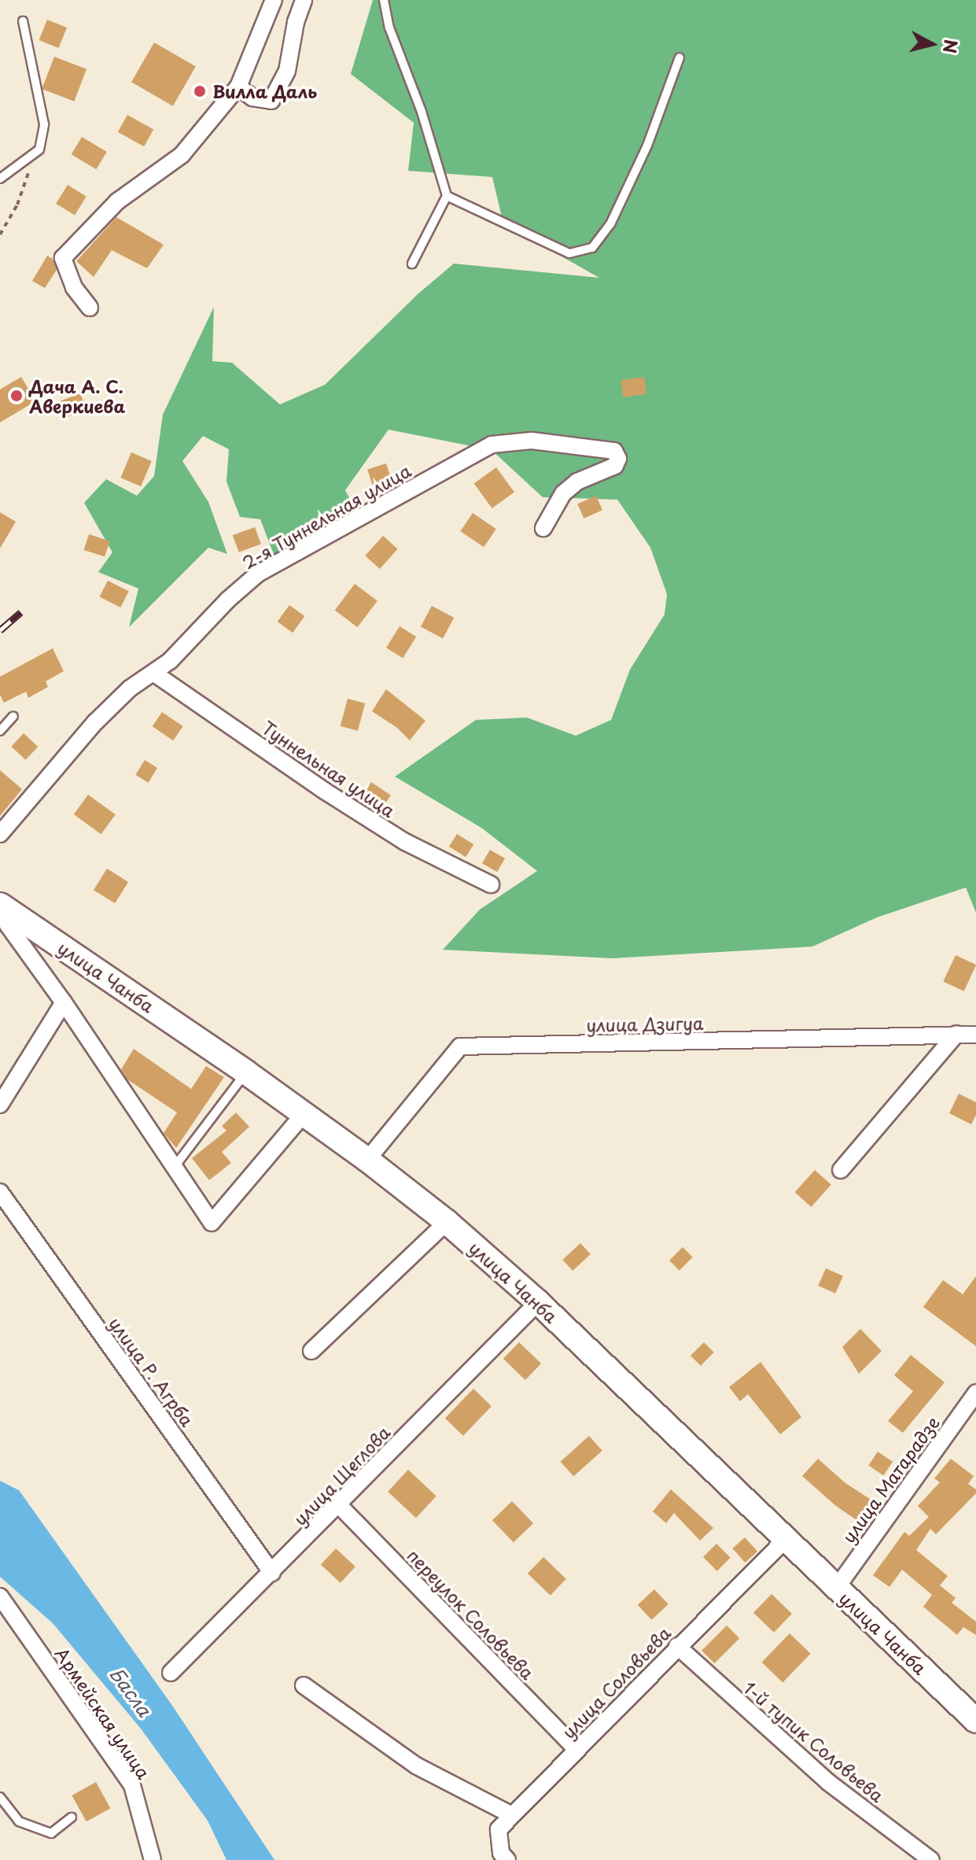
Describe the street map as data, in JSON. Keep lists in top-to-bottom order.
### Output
{
  "streets": {
    "street": [
      "2-я Туннельная улица",
      "Туннельная улица",
      "улица Чанба",
      "улица Дзигуа",
      "улица Р. Агрба",
      "улица Щеглова",
      "улица Матарадзе",
      "переулок Соловьева",
      "улица Соловьева",
      "Армейская улица",
      "1-й тупик Соловьева"
    ]
  },
  "crossings": [
    ["2-я Туннельная улица", "Туннельная улица"],
    ["улица Чанба", "улица Дзигуа"],
    ["улица Чанба", "улица Щеглова"],
    ["улица Чанба", "улица Матарадзе"],
    ["улица Чанба", "улица Соловьева"],
    ["улица Р. Агрба", "улица Щеглова"],
    ["улица Щеглова", "переулок Соловьева"],
    ["переулок Соловьева", "улица Соловьева"],
    ["улица Соловьева", "1-й тупик Соловьева"]
  ],
  "water": ["Басла"],
  "places": ["Вилла Даль", "Дача А. С. Аверкиева"],
  "north": "right"
}
